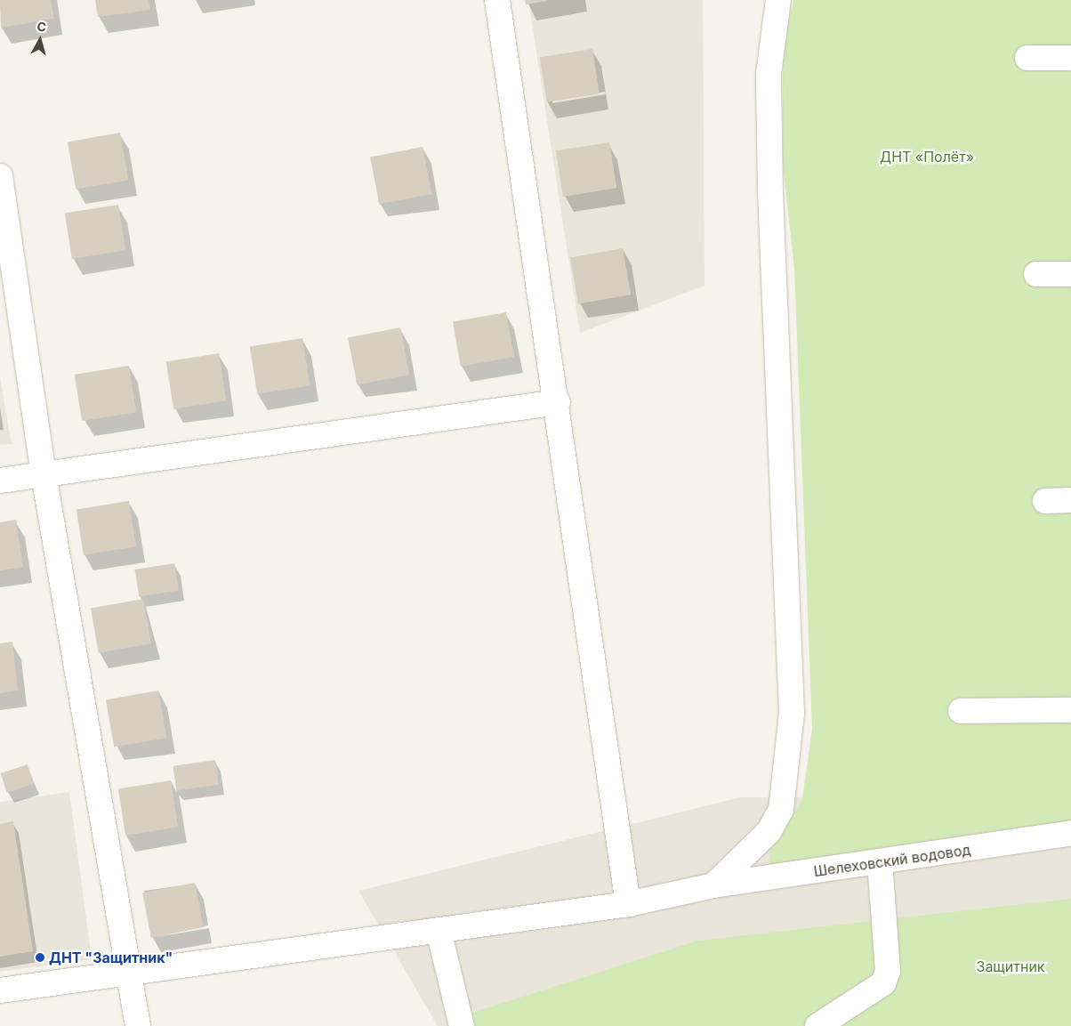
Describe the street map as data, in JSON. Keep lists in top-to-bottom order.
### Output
{
  "streets": {
    "street": ["Шелеховский водовод"]
  },
  "parks": ["ДНТ «Полёт»", "Защитник"],
  "places": ["ДНТ \"Защитник\""],
  "north": "top"
}
